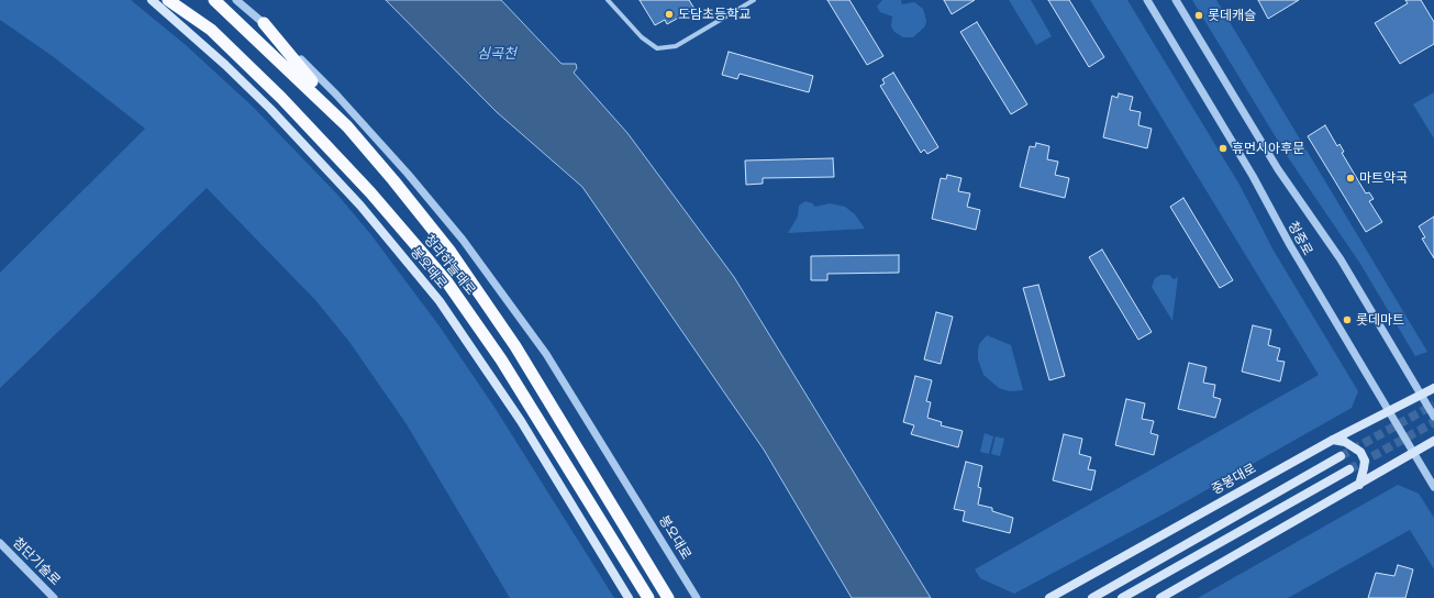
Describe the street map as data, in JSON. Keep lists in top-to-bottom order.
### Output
{
  "streets": {
    "highway": ["청라하늘대로"],
    "main road": ["봉오대로", "중봉대로"],
    "street": ["청중로", "첨단기술로"]
  },
  "crossings": [
    ["청중로", "중봉대로"]
  ],
  "water": ["심곡천"],
  "places": [
    "도담초등학교",
    "롯데캐슬",
    "휴먼시아후문",
    "마트약국",
    "롯데마트"
  ]
}
